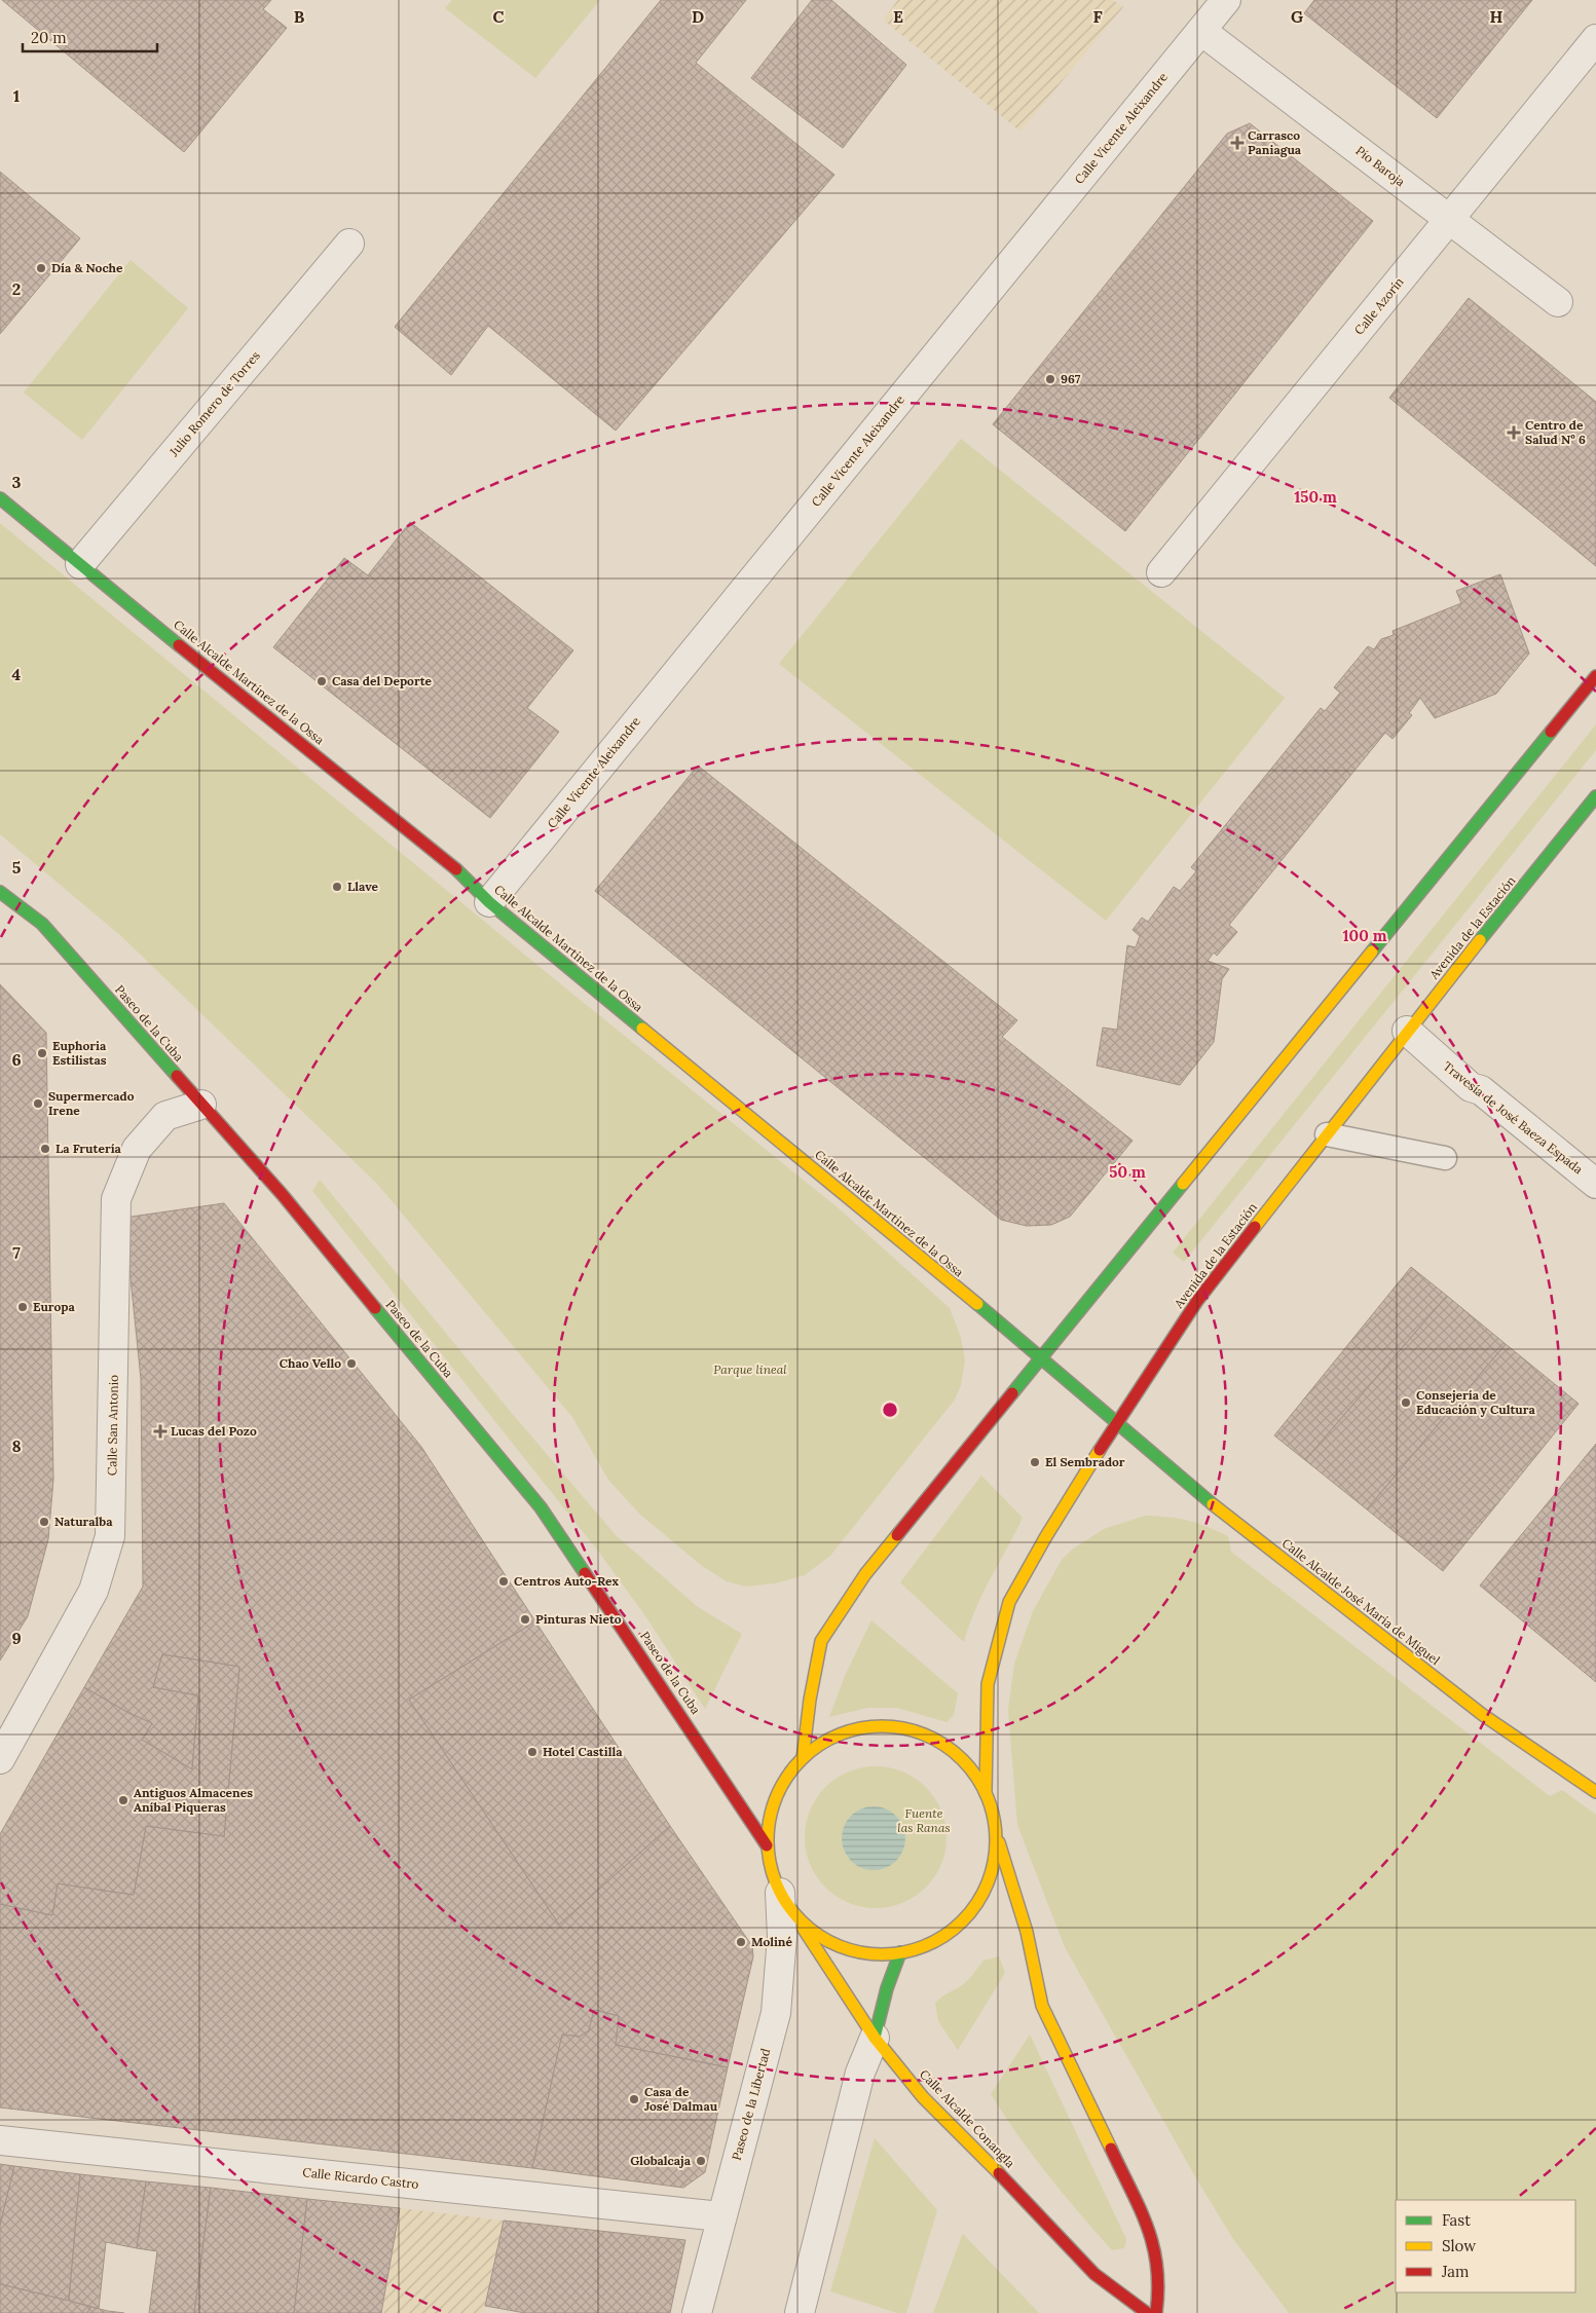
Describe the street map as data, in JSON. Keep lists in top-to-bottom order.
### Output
{
  "streets": {
    "main road": [
      "Calle Alcalde Martínez de la Ossa",
      "Avenida de la Estación",
      "Paseo de la Cuba",
      "Calle Alcalde José María de Miguel",
      "Calle Alcalde Conangla"
    ],
    "street": [
      "Calle Vicente Aleixandre",
      "Pío Baroja",
      "Calle Azorín",
      "Julio Romero de Torres",
      "Travesía de José Baeza Espada",
      "Calle San Antonio",
      "Paseo de la Libertad",
      "Calle Ricardo Castro"
    ]
  },
  "crossings": [
    ["Calle Vicente Aleixandre", "Pío Baroja"],
    ["Calle Vicente Aleixandre", "Calle Alcalde Martínez de la Ossa"],
    ["Pío Baroja", "Calle Azorín"],
    ["Julio Romero de Torres", "Calle Alcalde Martínez de la Ossa"],
    ["Calle Alcalde Martínez de la Ossa", "Avenida de la Estación"],
    ["Calle Alcalde Martínez de la Ossa", "Calle Alcalde José María de Miguel"],
    ["Avenida de la Estación", "Travesía de José Baeza Espada"],
    ["Avenida de la Estación", "Calle Alcalde José María de Miguel"],
    ["Paseo de la Cuba", "Calle San Antonio"],
    ["Paseo de la Libertad", "Calle Ricardo Castro"]
  ],
  "parks": ["Parque lineal", "Fuente las Ranas"],
  "places": {
    "health": ["Carrasco Paniagua", "Centro de Salud Nº 6", "Lucas del Pozo"],
    "other": [
      "Día & Noche",
      "967",
      "Casa del Deporte",
      "Llave",
      "Euphoria Estilistas",
      "Supermercado Irene",
      "La Frutería",
      "Europa",
      "Chao Vello",
      "Consejería de Educación y Cultura",
      "El Sembrador",
      "Naturalba",
      "Centros Auto-Rex",
      "Pinturas Nieto",
      "Hotel Castilla",
      "Antiguos Almacenes Aníbal Piqueras",
      "Moliné",
      "Casa de José Dalmau",
      "Globalcaja"
    ]
  },
  "legend": ["Fast", "Slow", "Jam"],
  "scale_bar": "20 m",
  "grid": {
    "columns": [
      "B",
      "C",
      "D",
      "E",
      "F",
      "G",
      "H"
    ],
    "rows": [
      "1",
      "2",
      "3",
      "4",
      "5",
      "6",
      "7",
      "8",
      "9"
    ]
  },
  "rings": ["150 m", "100 m", "50 m"]
}
